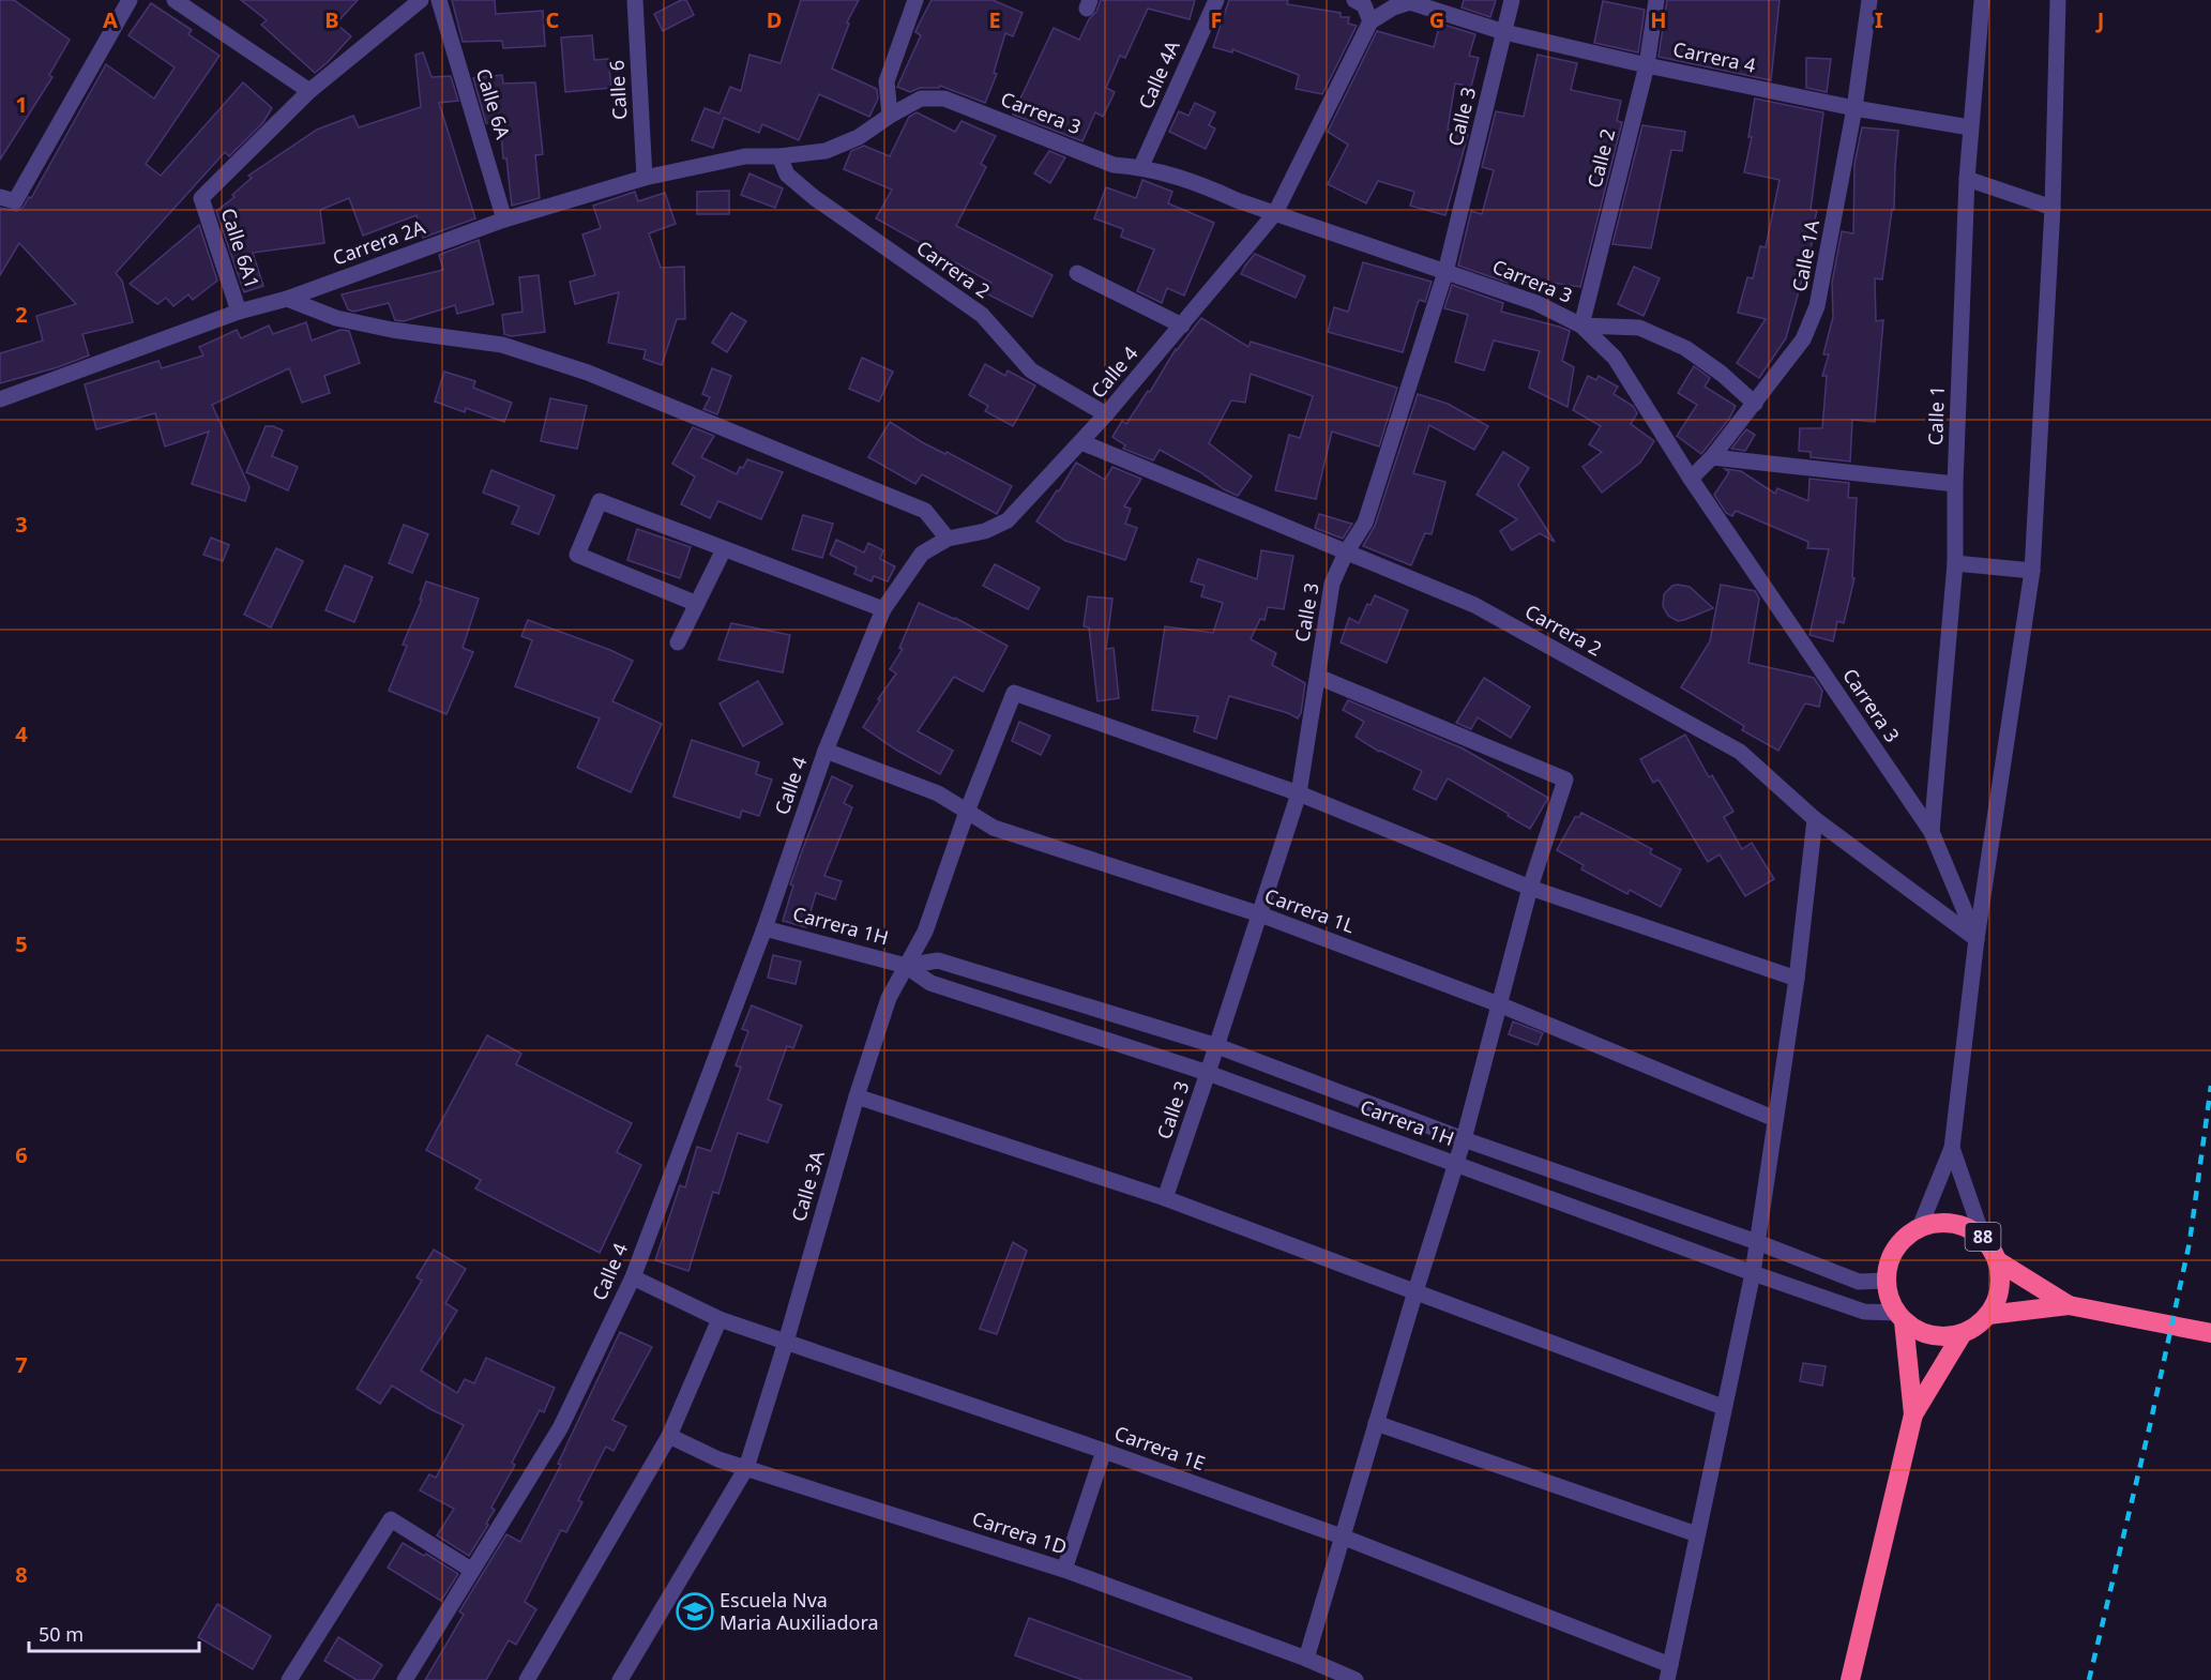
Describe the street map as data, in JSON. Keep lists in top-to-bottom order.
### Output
{
  "streets": {
    "highway": ["88"],
    "street": [
      "Carrera 4",
      "Calle 4A",
      "Calle 6",
      "Calle 6A",
      "Carrera 3",
      "Calle 3",
      "Calle 2",
      "Carrera 2A",
      "Calle 6A1",
      "Calle 1A",
      "Carrera 2",
      "Calle 4",
      "Calle 1",
      "Carrera 1L",
      "Carrera 1H",
      "Calle 3A",
      "Carrera 1E",
      "Carrera 1D"
    ]
  },
  "crossings": [
    ["Carrera 4", "Calle 3"],
    ["Carrera 4", "Calle 2"],
    ["Carrera 4", "Calle 1A"],
    ["Carrera 4", "Calle 4"],
    ["Carrera 4", "Calle 1"],
    ["Calle 4A", "Carrera 3"],
    ["Calle 6", "Carrera 2A"],
    ["Calle 6A", "Carrera 2A"],
    ["Carrera 3", "Calle 3"],
    ["Carrera 3", "Calle 2"],
    ["Carrera 3", "Carrera 2A"],
    ["Carrera 3", "Calle 1A"],
    ["Carrera 3", "Carrera 2"],
    ["Carrera 3", "Calle 4"],
    ["Carrera 3", "Calle 1"],
    ["Calle 3", "Carrera 2"],
    ["Calle 3", "Carrera 1L"],
    ["Calle 3", "Carrera 1H"],
    ["Calle 3", "Calle 3A"],
    ["Carrera 2A", "Calle 6A1"],
    ["Carrera 2A", "Carrera 2"],
    ["Carrera 2", "Calle 4"],
    ["Calle 4", "Carrera 1L"],
    ["Calle 4", "Carrera 1H"],
    ["Calle 4", "Carrera 1E"],
    ["Carrera 1L", "Calle 3A"],
    ["Carrera 1H", "Calle 3A"],
    ["Carrera 1H", "88"],
    ["Calle 3A", "Carrera 1E"],
    ["Calle 3A", "Carrera 1D"]
  ],
  "places": {
    "school or university": ["Escuela Nva Maria Auxiliadora"]
  },
  "scale_bar": "50 m",
  "grid": {
    "columns": [
      "A",
      "B",
      "C",
      "D",
      "E",
      "F",
      "G",
      "H",
      "I",
      "J"
    ],
    "rows": [
      "1",
      "2",
      "3",
      "4",
      "5",
      "6",
      "7",
      "8"
    ]
  }
}
